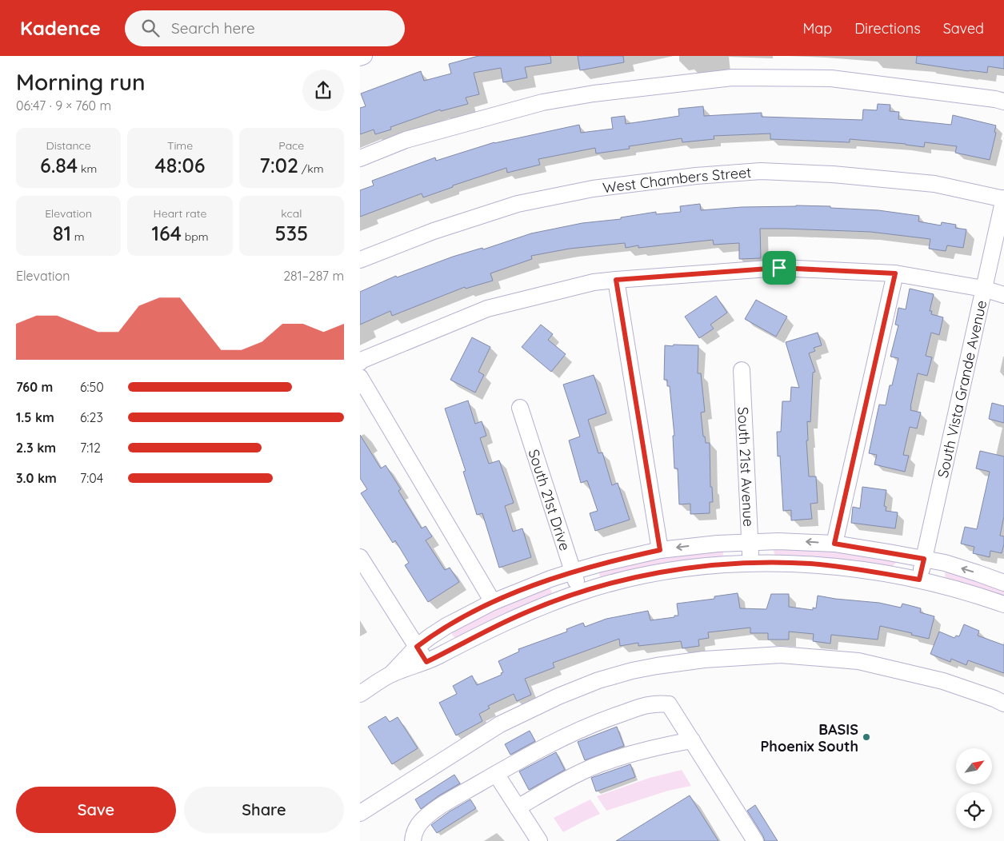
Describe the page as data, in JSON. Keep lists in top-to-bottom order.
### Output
{
  "streets": {
    "street": [
      "West Chambers Street",
      "South Vista Grande Avenue",
      "South 21st Avenue",
      "South 21st Drive"
    ]
  },
  "crossings": [
    ["West Chambers Street", "South Vista Grande Avenue"]
  ],
  "places": ["BASIS Phoenix South"],
  "north": "top right",
  "page": {
    "header": "Kadence",
    "search": "Search here",
    "nav": ["Map", "Directions", "Saved"],
    "heading": ["Morning run", "06:47 · 9 × 760 m"],
    "stats": [
      ["Distance", "6.84 km"],
      ["Time", "48:06"],
      ["Pace", "7:02 /km"],
      ["Elevation", "81 m"],
      ["Heart rate", "164 bpm"],
      ["kcal", "535"]
    ],
    "chart": ["Elevation", "281–287 m"],
    "list": [
      {
        "name": "760 m",
        "note": "6:50"
      },
      {
        "name": "1.5 km",
        "note": "6:23"
      },
      {
        "name": "2.3 km",
        "note": "7:12"
      },
      {
        "name": "3.0 km",
        "note": "7:04"
      }
    ],
    "buttons": ["Save", "Share"]
  }
}
